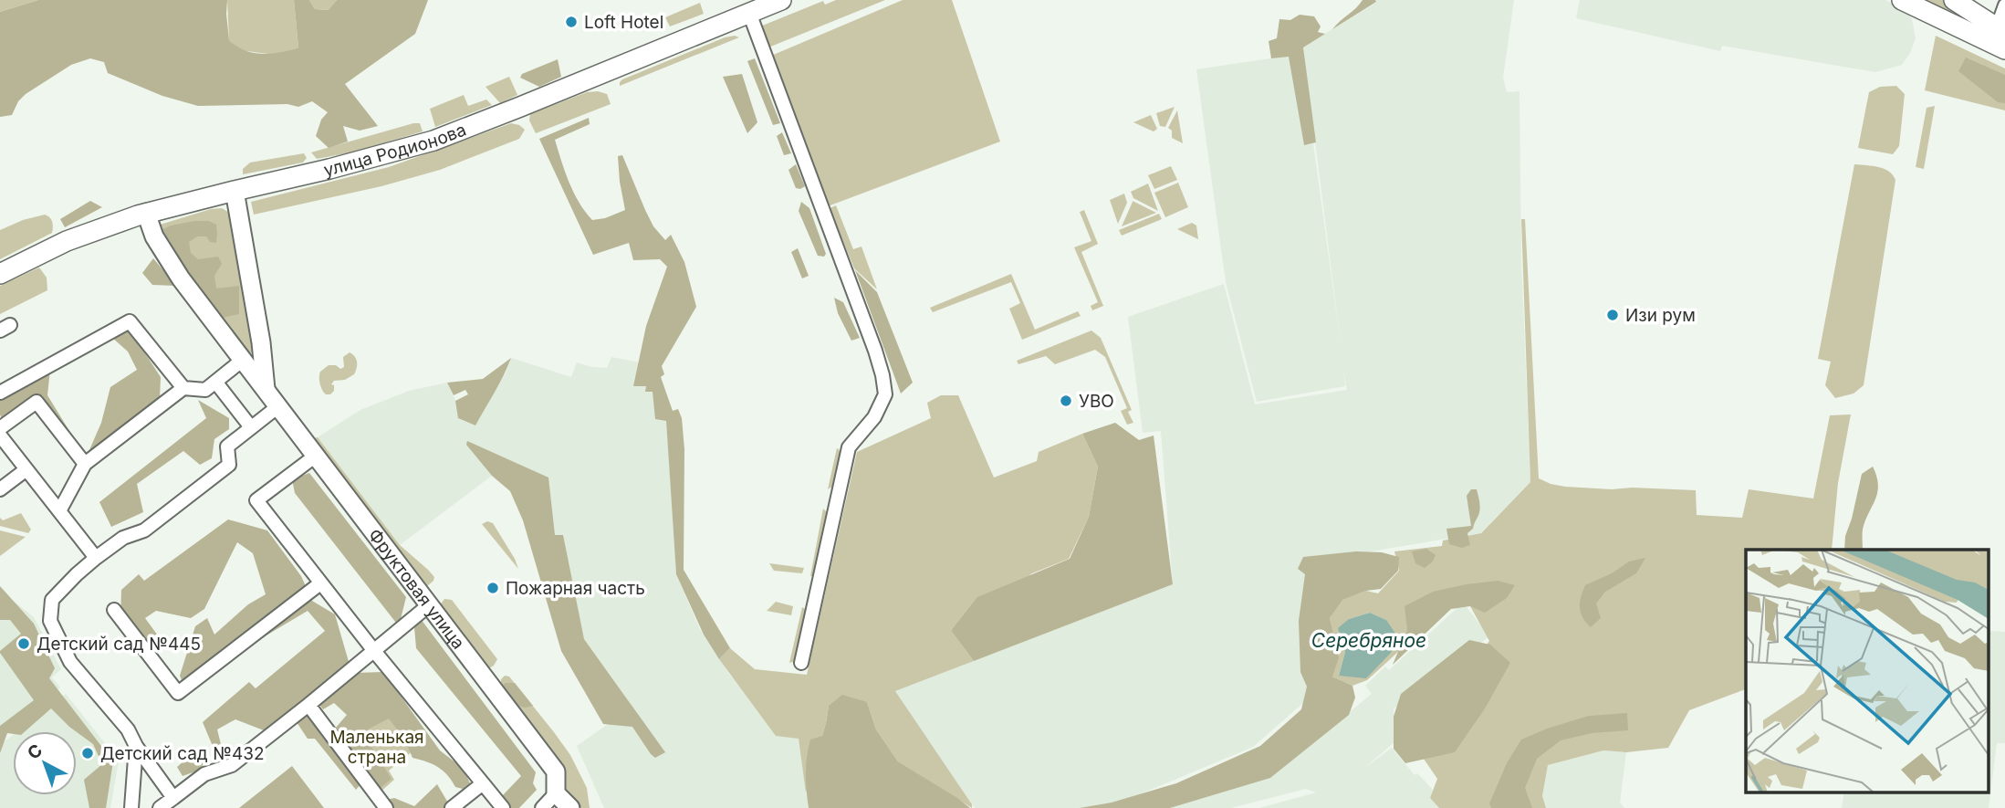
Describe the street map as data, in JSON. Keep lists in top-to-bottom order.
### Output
{
  "streets": {
    "main road": ["улица Родионова"],
    "street": ["Фруктовая улица"]
  },
  "crossings": [
    ["улица Родионова", "Фруктовая улица"]
  ],
  "water": ["Серебряное"],
  "parks": ["Маленькая страна"],
  "places": [
    "Loft Hotel",
    "Изи рум",
    "УВО",
    "Пожарная часть",
    "Детский сад №445",
    "Детский сад №432"
  ],
  "north": "top left"
}
